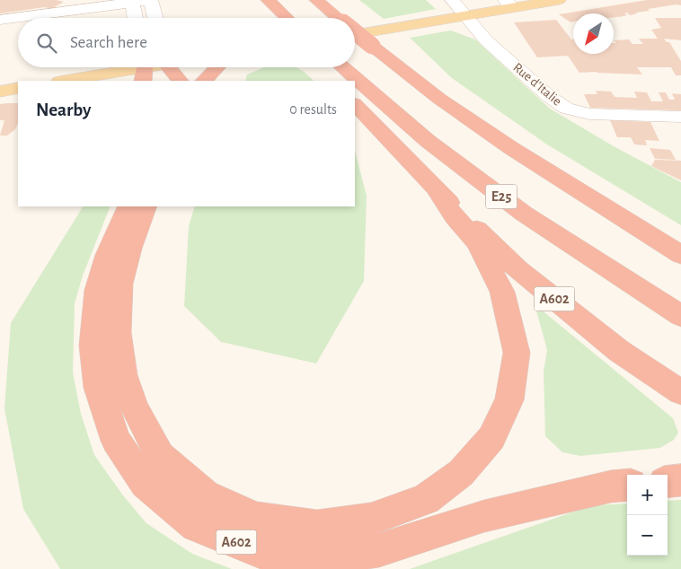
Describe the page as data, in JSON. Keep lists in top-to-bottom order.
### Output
{
  "streets": {
    "highway": ["E25", "A602"],
    "street": ["Rue d'Italie"]
  },
  "north": "bottom left",
  "page": {
    "search": "Search here",
    "heading": ["Nearby", "0 results"],
    "map_buttons": ["+", "−"]
  }
}
